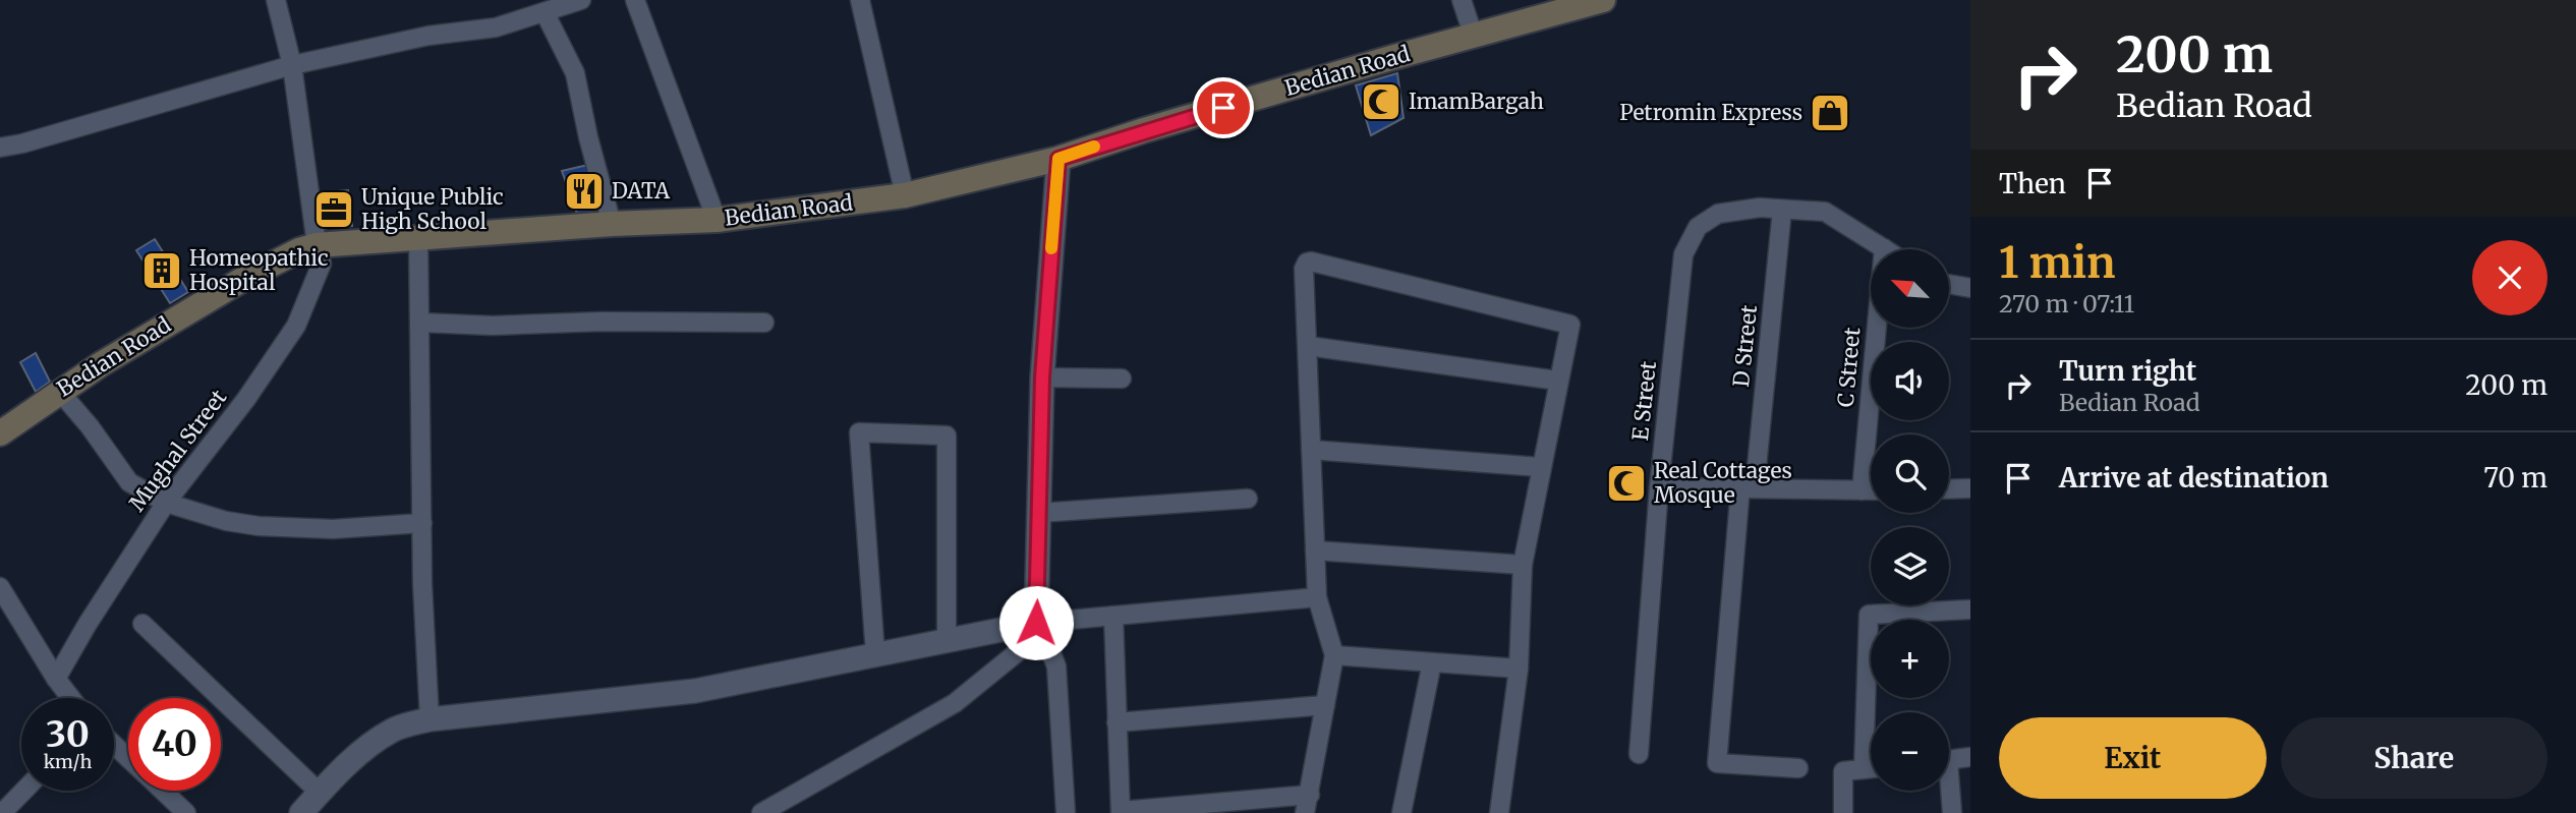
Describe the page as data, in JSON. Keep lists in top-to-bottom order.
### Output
{
  "streets": {
    "main road": ["Bedian Road"],
    "street": [
      "D Street",
      "C Street",
      "E Street",
      "Mughal Street"
    ]
  },
  "crossings": [
    ["Bedian Road", "Mughal Street"],
    ["D Street", "E Street"]
  ],
  "places": {
    "mosque": ["ImamBargah", "Real Cottages Mosque"],
    "shop": ["Petromin Express"],
    "restaurant": ["DATA"],
    "office": ["Unique Public High School"],
    "building": ["Homeopathic Hospital"]
  },
  "north": "top left",
  "page": {
    "turn": ["200 m", "Bedian Road"],
    "then": "Then",
    "heading": ["1 min", "270 m · 07:11"],
    "map_buttons": ["+", "−"],
    "list": [
      {
        "name": "Turn right",
        "note": "Bedian Road",
        "value": "200 m"
      },
      {
        "name": "Arrive at destination",
        "value": "70 m"
      }
    ],
    "speed": "30 km/h",
    "limit": "40",
    "buttons": ["Exit", "Share"]
  }
}
